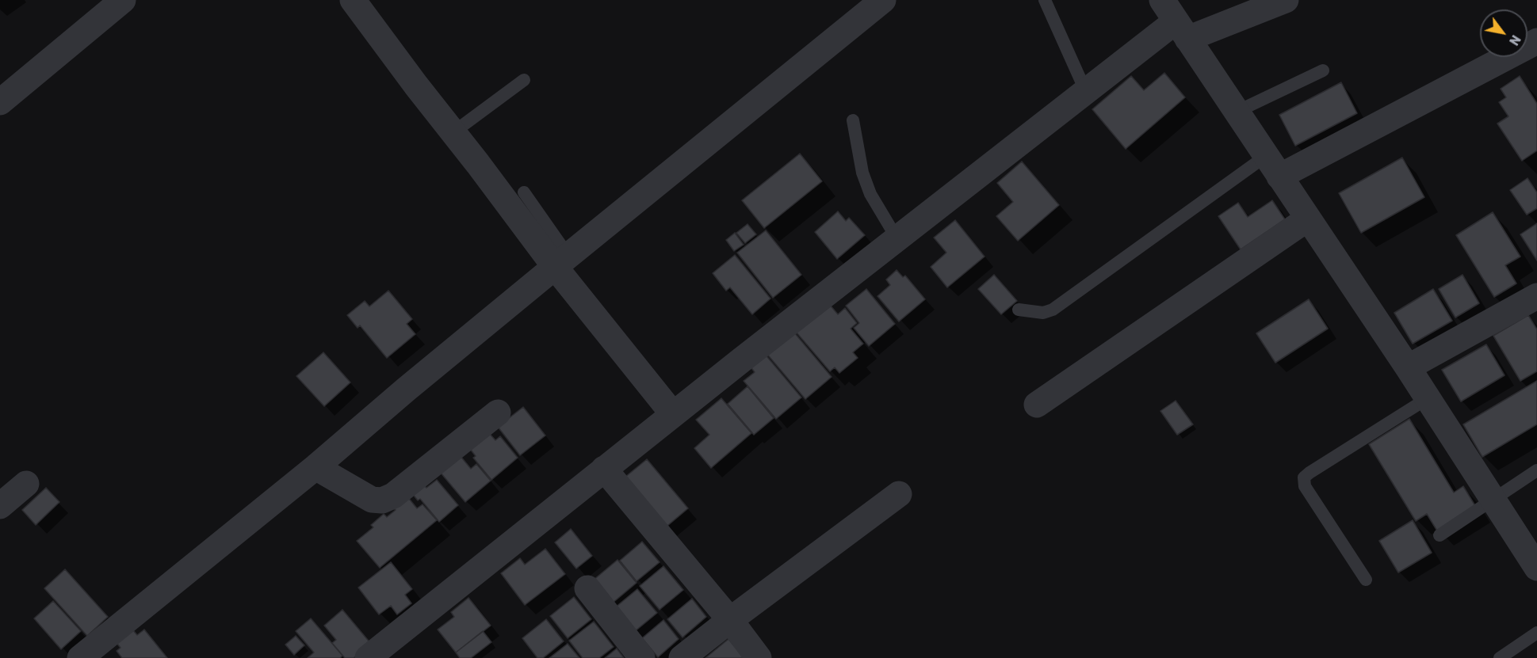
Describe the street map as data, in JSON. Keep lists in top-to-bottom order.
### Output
{
  "north": "bottom right"
}
